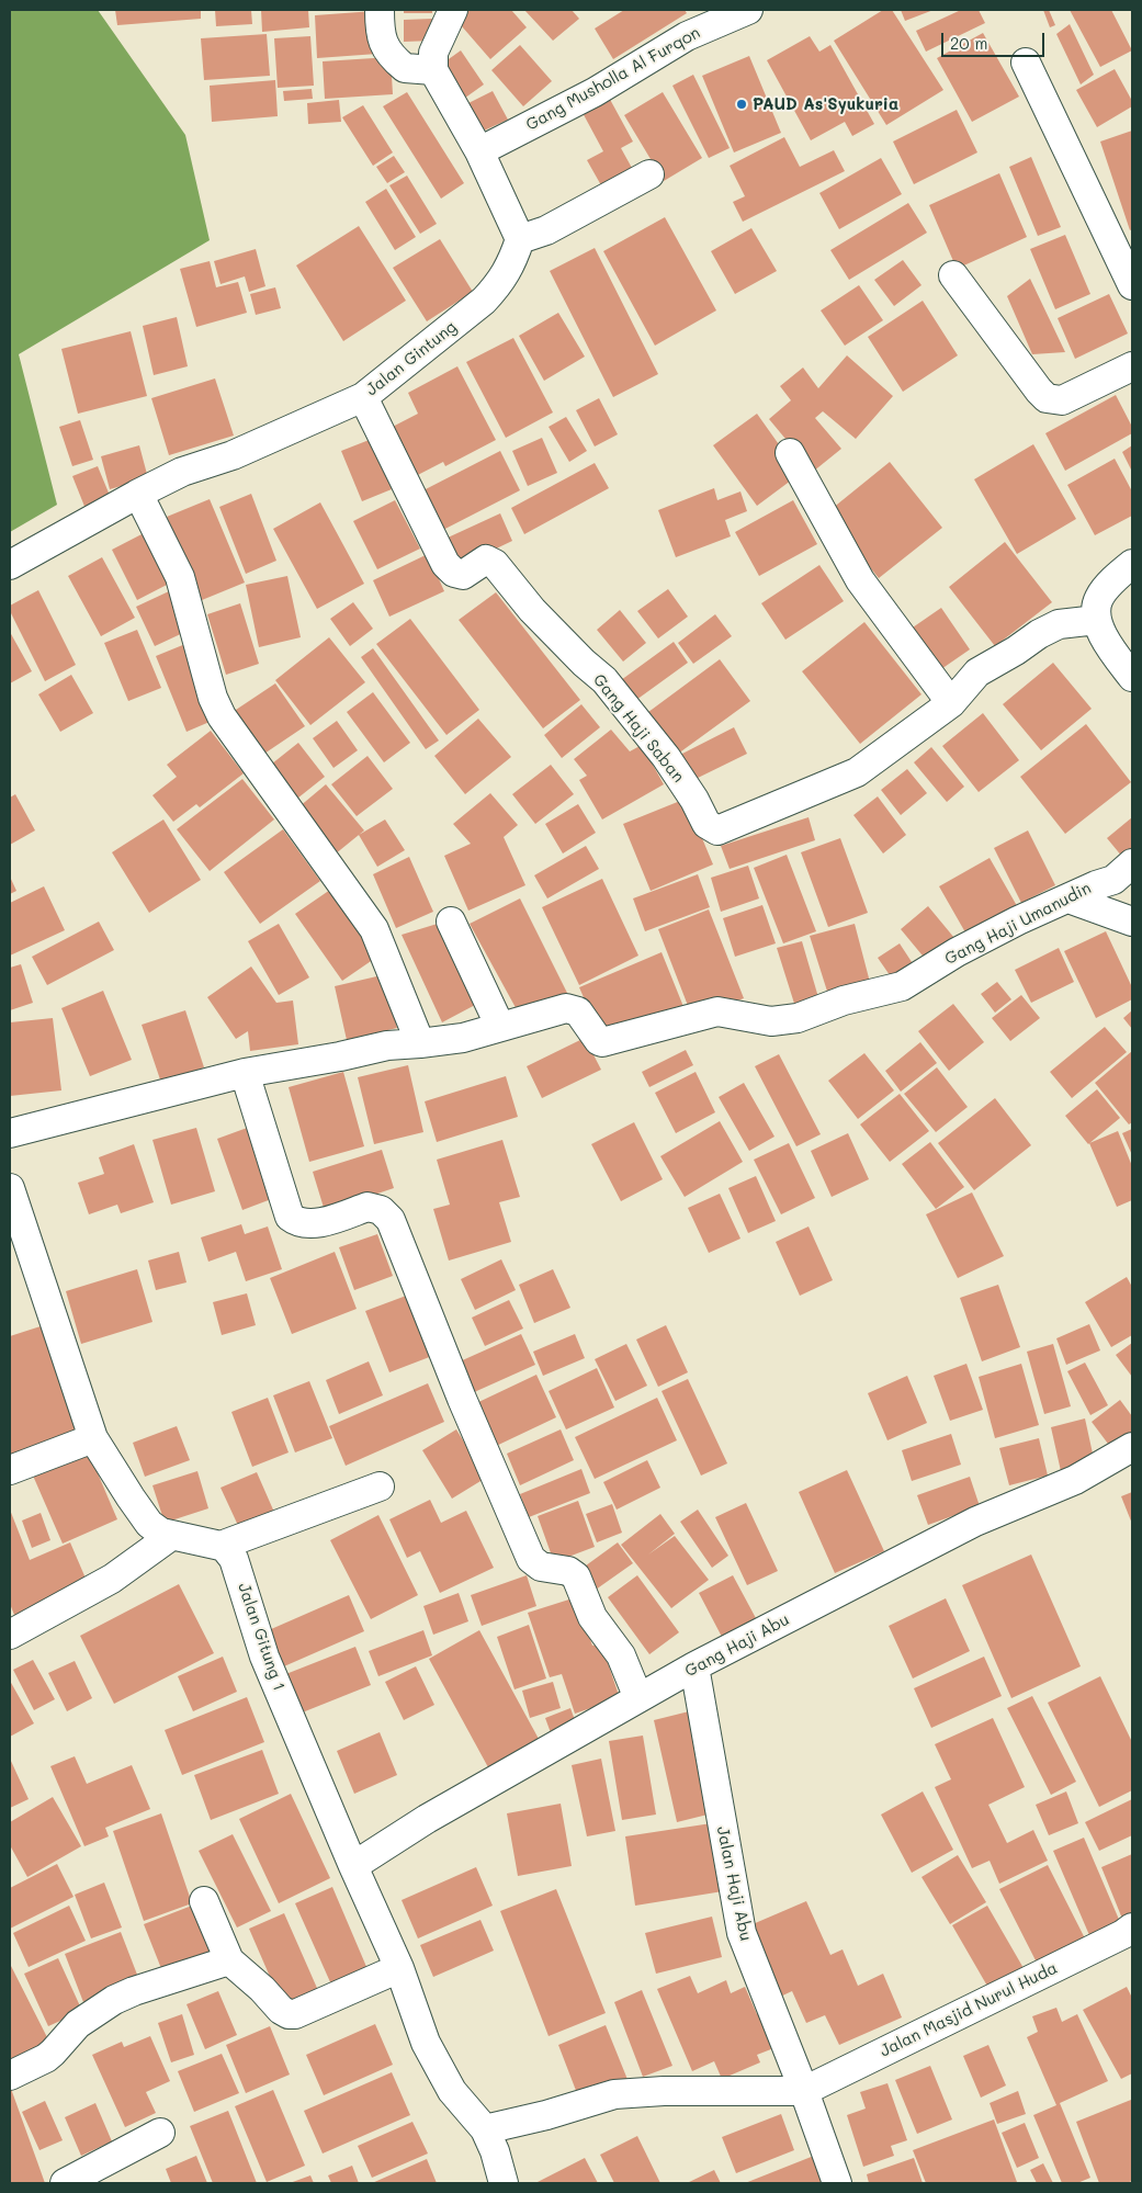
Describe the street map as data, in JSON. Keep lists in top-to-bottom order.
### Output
{
  "streets": {
    "street": [
      "Gang Musholla Al Furqon",
      "Jalan Gintung",
      "Gang Haji Saban",
      "Gang Haji Umanudin",
      "Jalan Gitung 1",
      "Gang Haji Abu",
      "Jalan Haji Abu",
      "Jalan Masjid Nurul Huda"
    ]
  },
  "crossings": [
    ["Jalan Gintung", "Gang Haji Saban"],
    ["Jalan Gitung 1", "Gang Haji Abu"],
    ["Gang Haji Abu", "Jalan Haji Abu"],
    ["Jalan Haji Abu", "Jalan Masjid Nurul Huda"]
  ],
  "places": ["PAUD As'Syukuria"],
  "scale_bar": "20 m"
}
